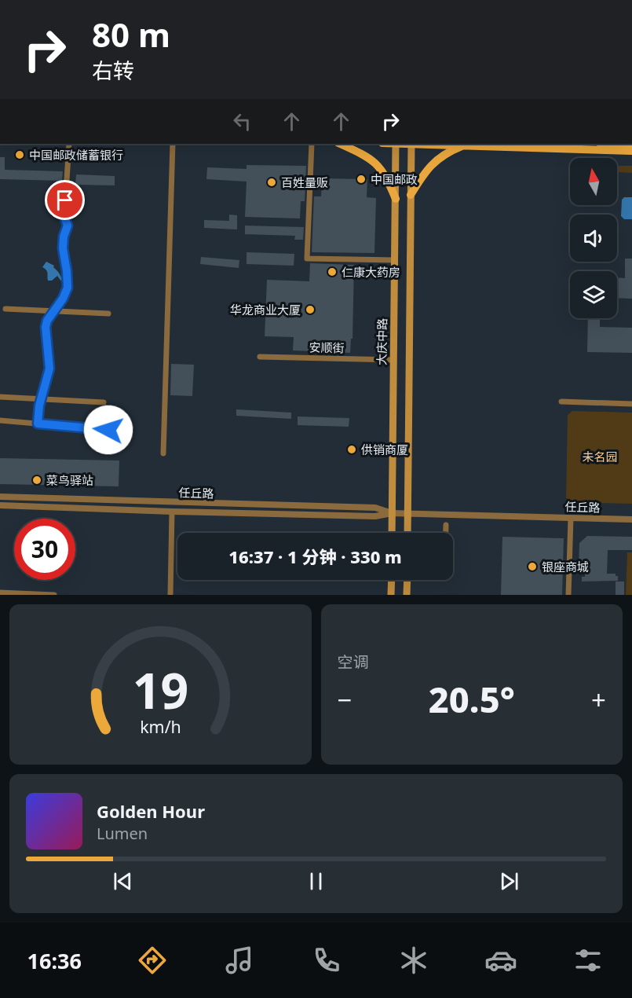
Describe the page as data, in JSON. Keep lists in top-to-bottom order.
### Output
{
  "streets": {
    "main road": ["大庆中路"],
    "street": ["安顺街", "任丘路"]
  },
  "crossings": [
    ["大庆中路", "安顺街"],
    ["大庆中路", "任丘路"]
  ],
  "parks": ["未名园"],
  "places": [
    "中国邮政储蓄银行",
    "中国邮政",
    "百姓量贩",
    "仁康大药房",
    "华龙商业大厦",
    "供销商厦",
    "菜鸟驿站",
    "银座商城"
  ],
  "north": "top",
  "page": {
    "turn": ["80 m", "右转"],
    "limit": "30",
    "trip": "16:37 · 1 分钟 · 330 m",
    "tile": "空调",
    "heat": ["−", "20.5°", "+"],
    "song": ["Golden Hour", "Lumen"],
    "tabs": "16:36",
    "gauge": ["19", "km/h"]
  }
}
